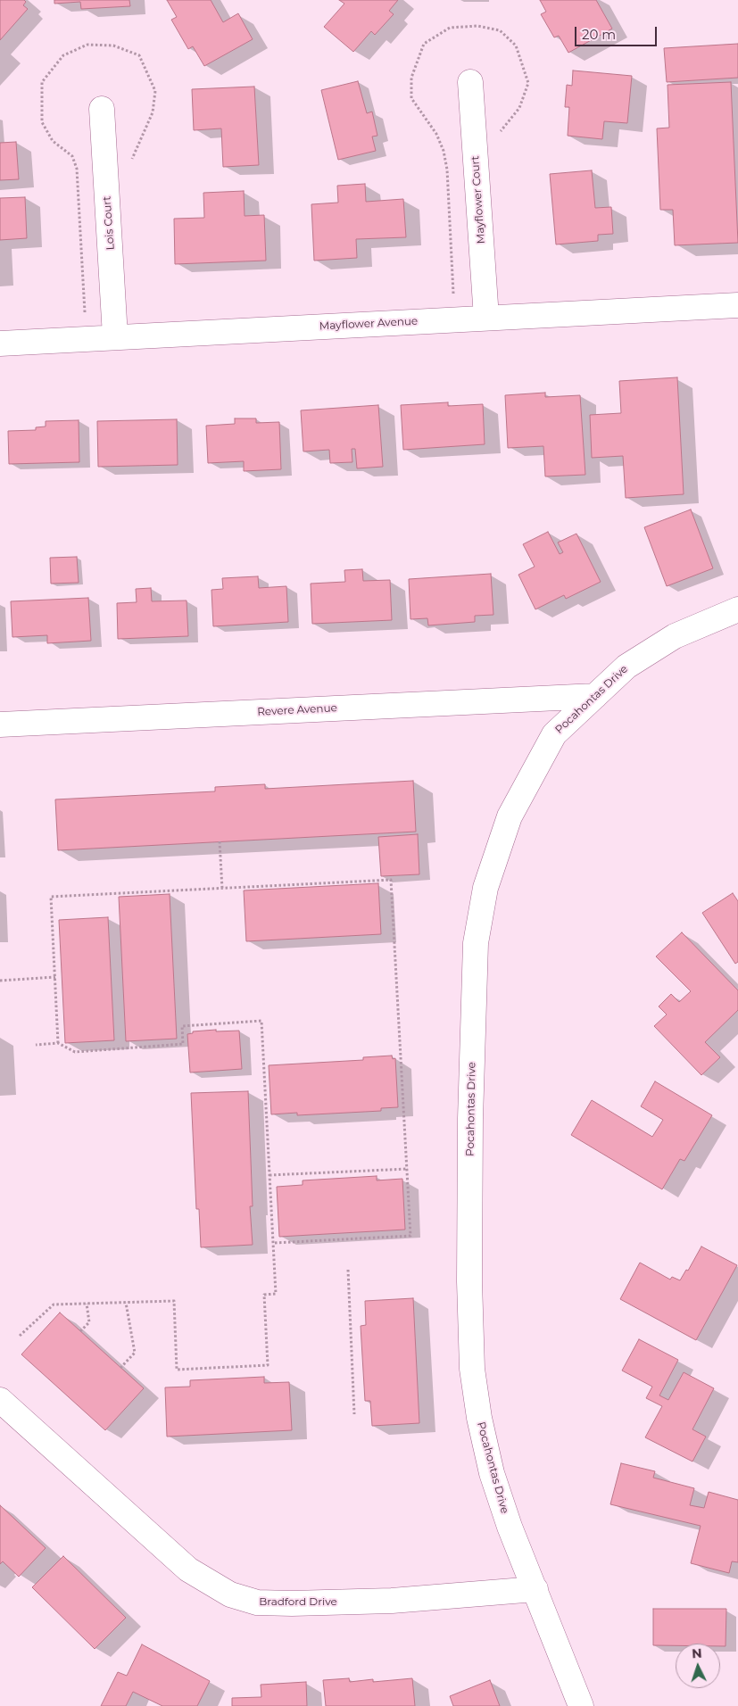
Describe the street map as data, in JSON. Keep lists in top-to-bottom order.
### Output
{
  "streets": {
    "street": [
      "Mayflower Court",
      "Lois Court",
      "Mayflower Avenue",
      "Pocahontas Drive",
      "Revere Avenue",
      "Bradford Drive"
    ]
  },
  "crossings": [
    ["Mayflower Court", "Mayflower Avenue"],
    ["Lois Court", "Mayflower Avenue"],
    ["Pocahontas Drive", "Revere Avenue"],
    ["Pocahontas Drive", "Bradford Drive"]
  ],
  "scale_bar": "20 m",
  "north": "top"
}
